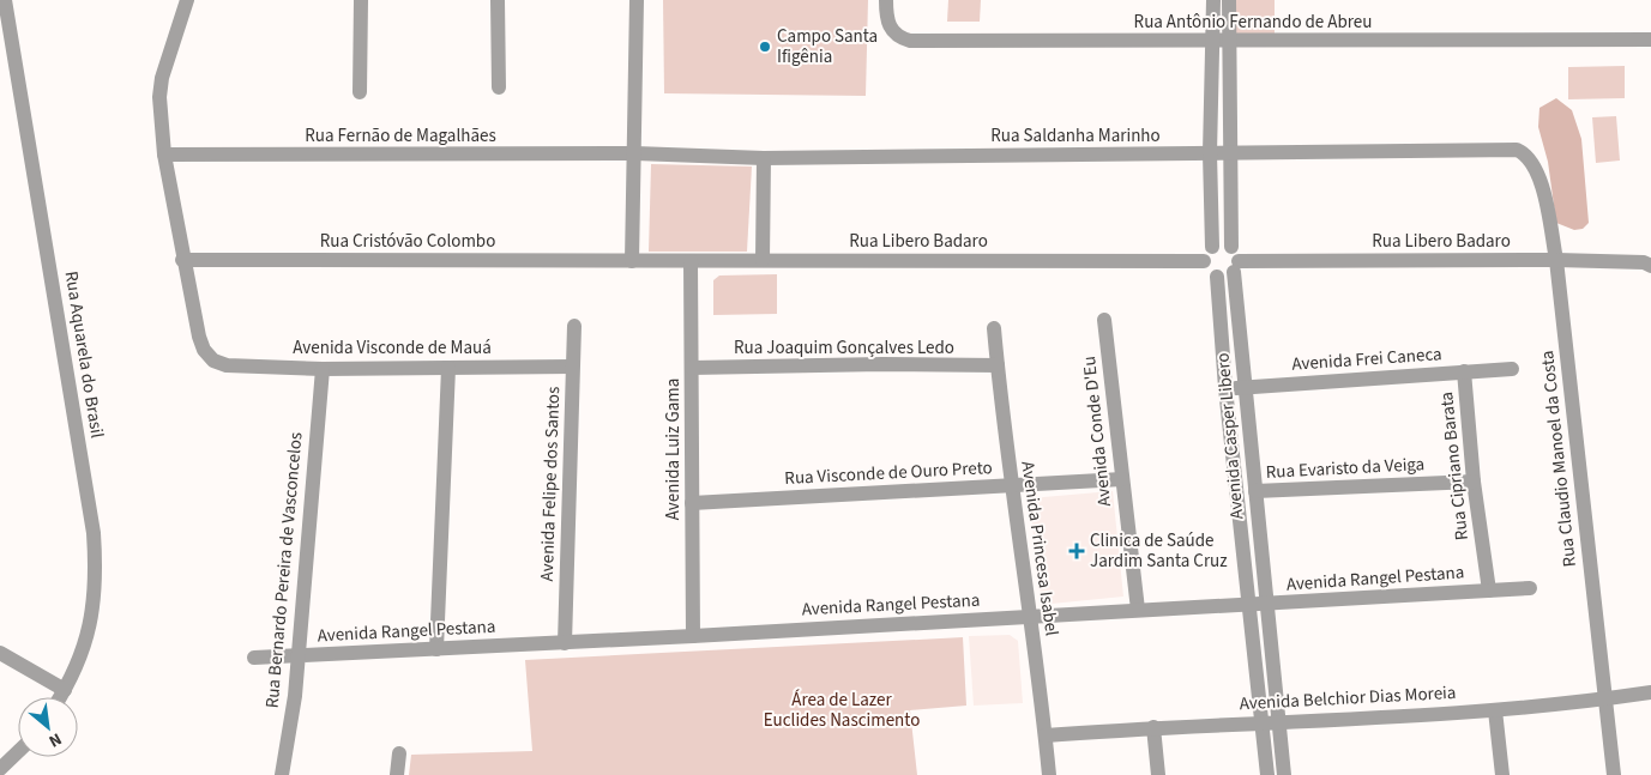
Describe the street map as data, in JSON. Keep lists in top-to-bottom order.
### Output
{
  "streets": {
    "street": [
      "Rua Antônio Fernando de Abreu",
      "Rua Fernão de Magalhães",
      "Rua Saldanha Marinho",
      "Rua Cristóvão Colombo",
      "Rua Libero Badaro",
      "Avenida Visconde de Mauá",
      "Rua Joaquim Gonçalves Ledo",
      "Rua Aquarela do Brasil",
      "Avenida Frei Caneca",
      "Avenida Conde D'Eu",
      "Avenida Casper Libero",
      "Avenida Luiz Gama",
      "Rua Claudio Manoel da Costa",
      "Rua Cipriano Barata",
      "Rua Evaristo da Veiga",
      "Rua Visconde de Ouro Preto",
      "Avenida Felipe dos Santos",
      "Avenida Princesa Isabel",
      "Rua Bernardo Pereira de Vasconcelos",
      "Avenida Rangel Pestana",
      "Avenida Belchior Dias Moreia"
    ]
  },
  "crossings": [
    ["Rua Fernão de Magalhães", "Rua Saldanha Marinho"],
    ["Rua Saldanha Marinho", "Rua Claudio Manoel da Costa"],
    ["Rua Cristóvão Colombo", "Rua Libero Badaro"],
    ["Rua Cristóvão Colombo", "Avenida Visconde de Mauá"],
    ["Rua Libero Badaro", "Avenida Casper Libero"],
    ["Rua Libero Badaro", "Avenida Luiz Gama"],
    ["Rua Libero Badaro", "Rua Claudio Manoel da Costa"],
    ["Avenida Visconde de Mauá", "Avenida Felipe dos Santos"],
    ["Avenida Visconde de Mauá", "Rua Bernardo Pereira de Vasconcelos"],
    ["Rua Joaquim Gonçalves Ledo", "Avenida Luiz Gama"],
    ["Rua Joaquim Gonçalves Ledo", "Avenida Princesa Isabel"],
    ["Avenida Frei Caneca", "Avenida Casper Libero"],
    ["Avenida Frei Caneca", "Rua Cipriano Barata"],
    ["Avenida Conde D'Eu", "Rua Visconde de Ouro Preto"],
    ["Avenida Conde D'Eu", "Avenida Rangel Pestana"],
    ["Avenida Casper Libero", "Rua Evaristo da Veiga"],
    ["Avenida Casper Libero", "Avenida Rangel Pestana"],
    ["Avenida Casper Libero", "Avenida Belchior Dias Moreia"],
    ["Avenida Luiz Gama", "Rua Visconde de Ouro Preto"],
    ["Avenida Luiz Gama", "Avenida Rangel Pestana"],
    ["Rua Claudio Manoel da Costa", "Avenida Belchior Dias Moreia"],
    ["Rua Cipriano Barata", "Rua Evaristo da Veiga"],
    ["Rua Cipriano Barata", "Avenida Rangel Pestana"],
    ["Rua Visconde de Ouro Preto", "Avenida Princesa Isabel"],
    ["Avenida Felipe dos Santos", "Avenida Rangel Pestana"],
    ["Avenida Princesa Isabel", "Avenida Rangel Pestana"],
    ["Avenida Princesa Isabel", "Avenida Belchior Dias Moreia"],
    ["Rua Bernardo Pereira de Vasconcelos", "Avenida Rangel Pestana"]
  ],
  "parks": ["Área de Lazer Euclides Nascimento"],
  "places": {
    "other": ["Campo Santa Ifigênia"],
    "health": ["Clinica de Saúde Jardim Santa Cruz"]
  },
  "north": "bottom right"
}
